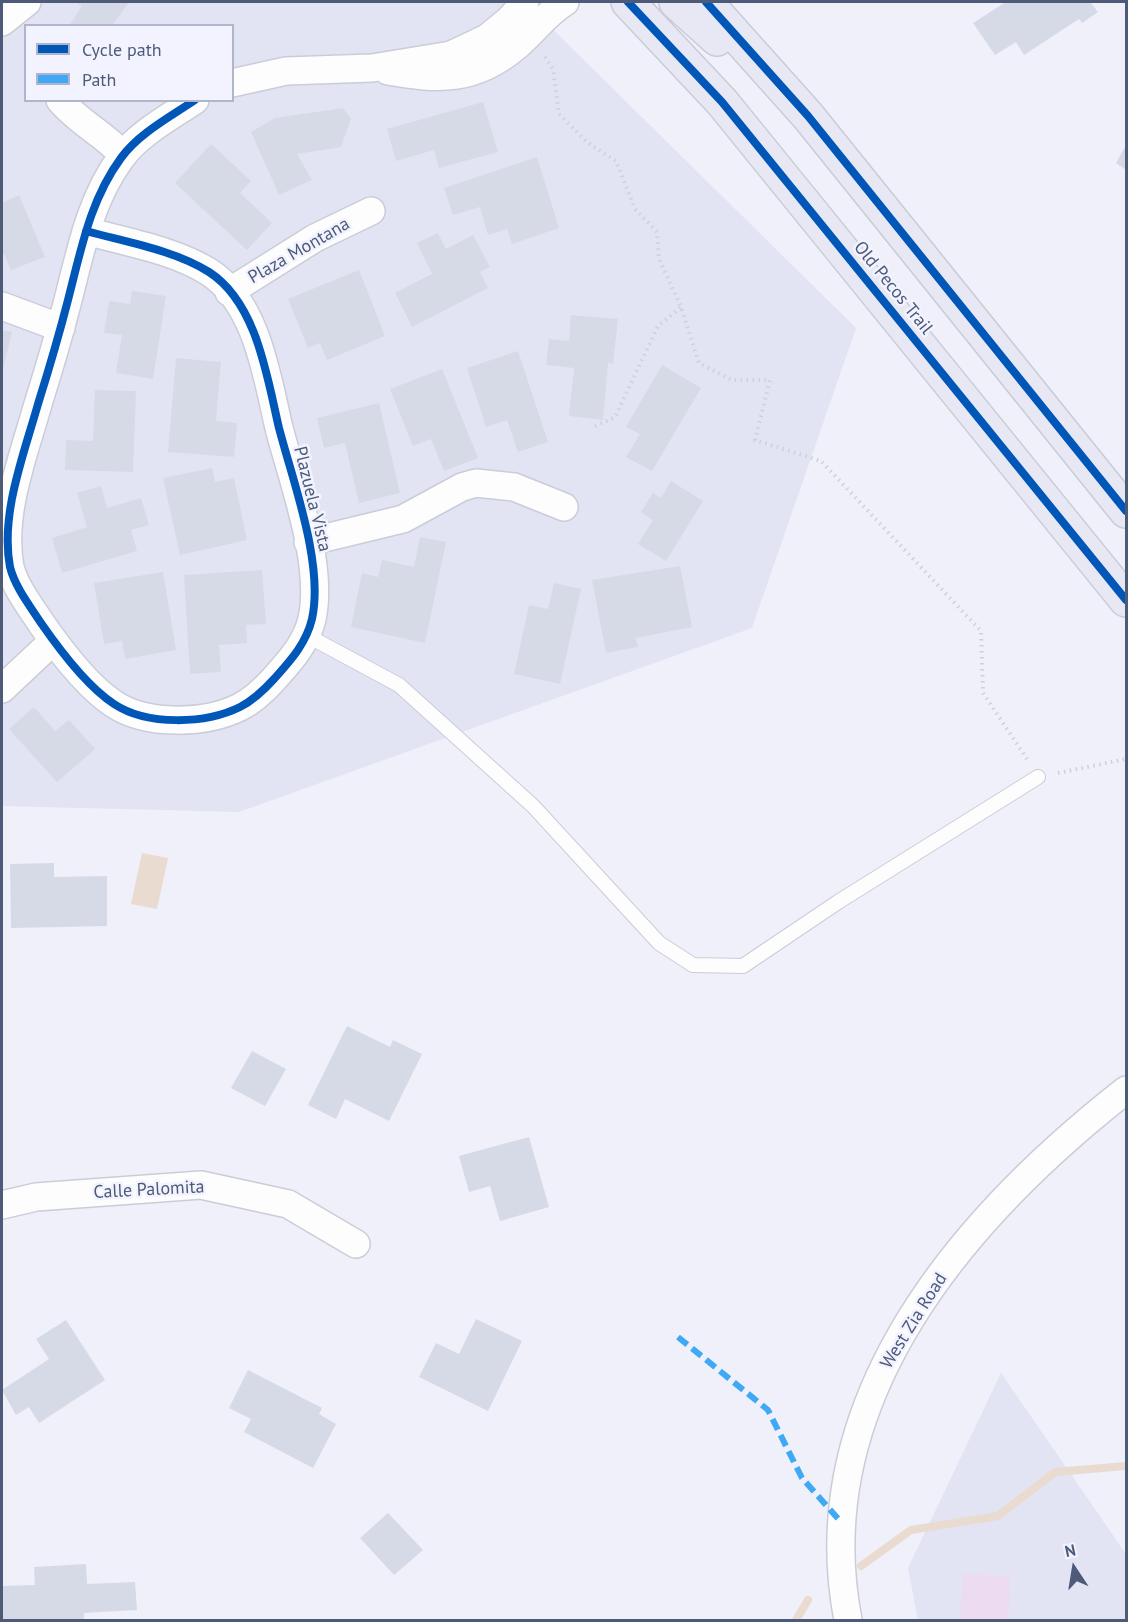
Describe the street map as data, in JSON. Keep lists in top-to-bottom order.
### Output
{
  "streets": {
    "main road": ["Old Pecos Trail"],
    "street": [
      "Plaza Montana",
      "Plazuela Vista",
      "Calle Palomita",
      "West Zia Road"
    ]
  },
  "crossings": [
    ["Plaza Montana", "Plazuela Vista"]
  ],
  "legend": ["Cycle path", "Path"],
  "north": "top"
}
